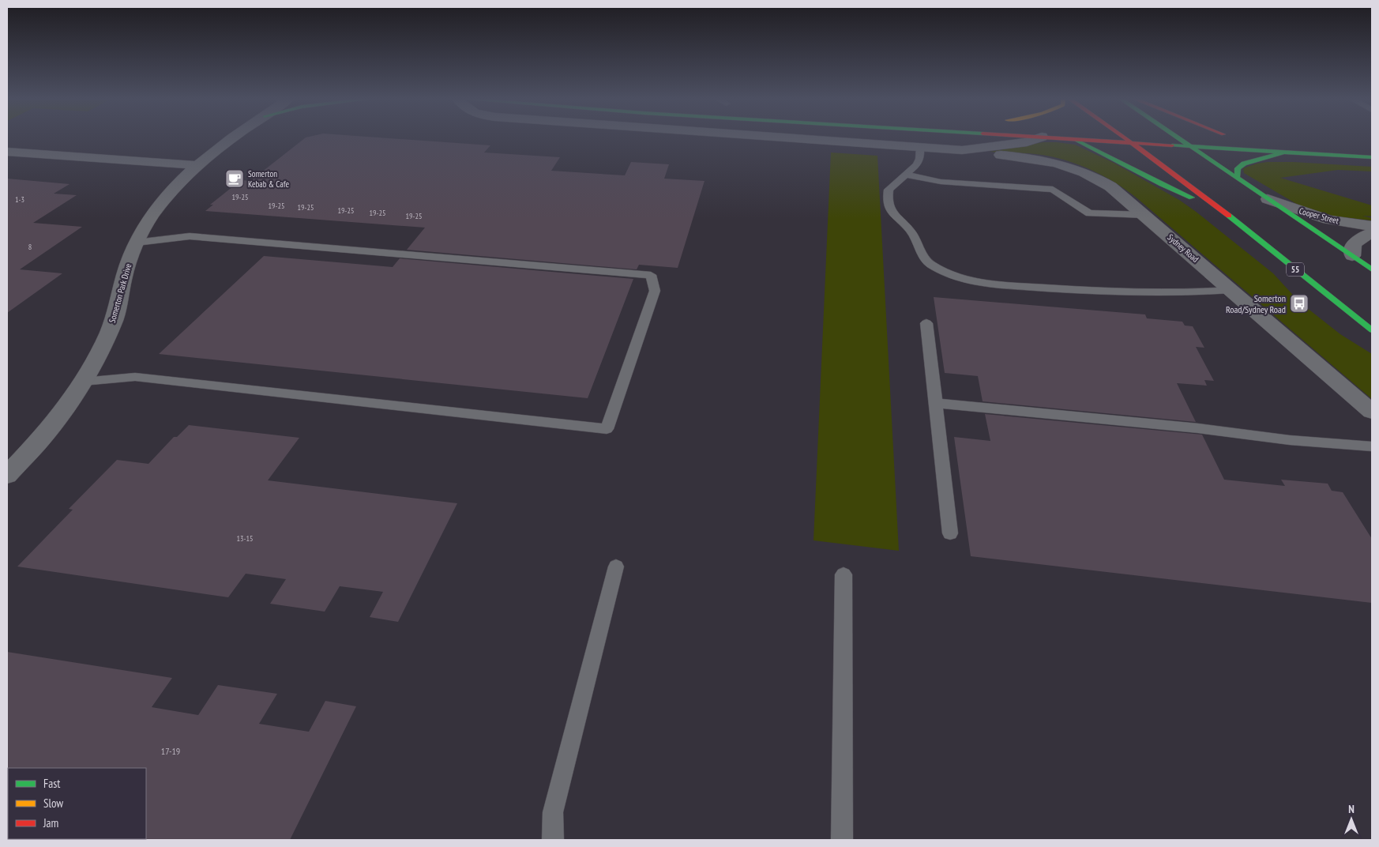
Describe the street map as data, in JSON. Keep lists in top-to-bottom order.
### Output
{
  "streets": {
    "main road": ["55"],
    "street": ["Cooper Street", "Sydney Road", "Somerton Park Drive"]
  },
  "places": {
    "cafe": ["Somerton Kebab & Cafe"],
    "bus stop": ["Somerton Road/Sydney Road"]
  },
  "house_numbers": [
    "19-25",
    "1-3",
    "19-25",
    "19-25",
    "19-25",
    "19-25",
    "19-25",
    "8",
    "13-15",
    "17-19"
  ],
  "legend": ["Fast", "Slow", "Jam"],
  "north": "top"
}
